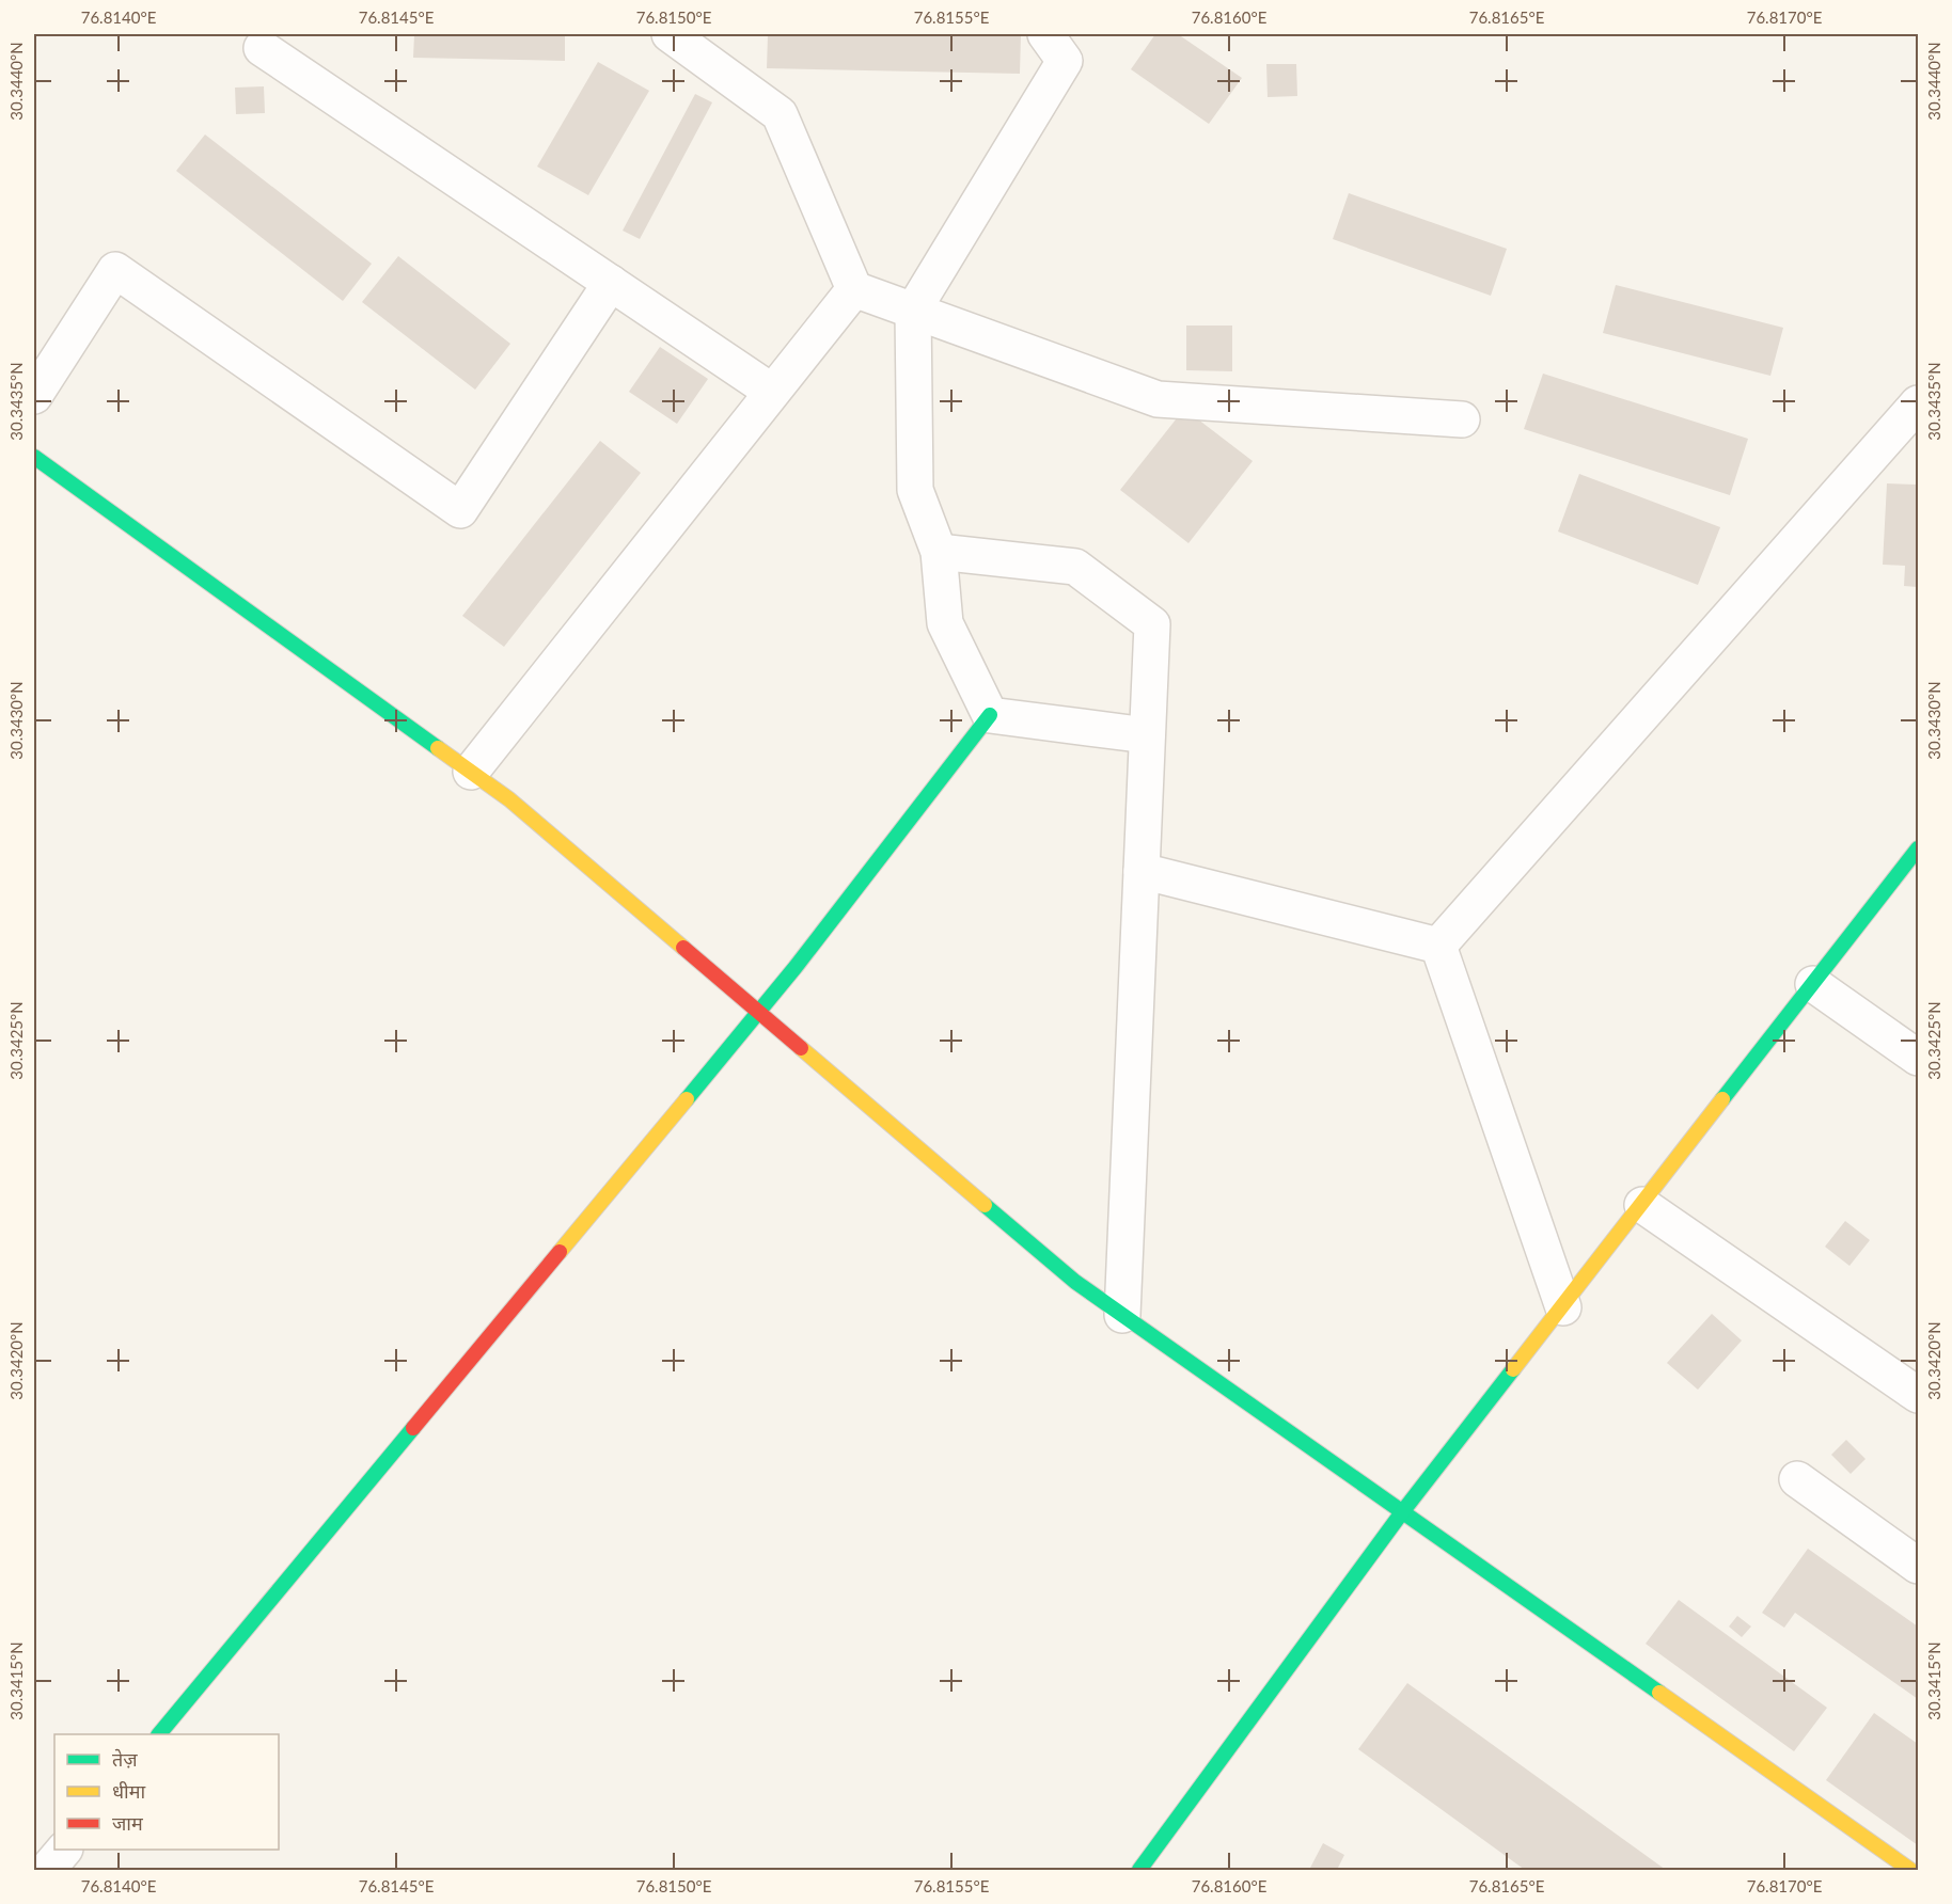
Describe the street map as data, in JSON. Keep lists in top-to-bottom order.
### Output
{
  "legend": ["तेज़", "धीमा", "जाम"],
  "coordinates": [
    "76.8140°E",
    "76.8145°E",
    "76.8150°E",
    "76.8155°E",
    "76.8160°E",
    "76.8165°E",
    "76.8170°E",
    "30.3440°N",
    "30.3435°N",
    "30.3430°N",
    "30.3425°N",
    "30.3420°N",
    "30.3415°N"
  ]
}
